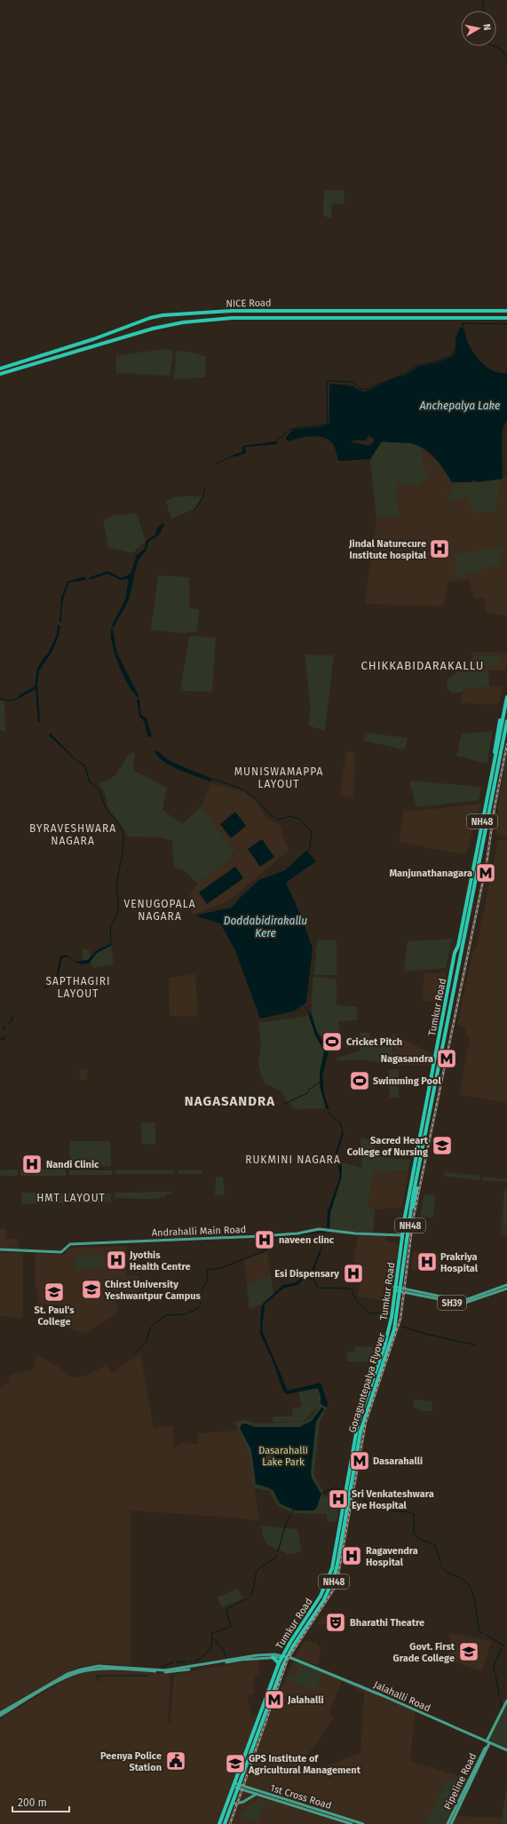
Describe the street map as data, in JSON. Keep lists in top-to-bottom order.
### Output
{
  "streets": {
    "highway": [
      "NICE Road",
      "NH48",
      "Tumkur Road",
      "Goraguntepalya Flyover"
    ],
    "main road": [
      "Andrahalli Main Road",
      "SH39",
      "Jalahalli Road",
      "Pipeline Road",
      "1st Cross Road"
    ]
  },
  "crossings": [
    ["NH48", "Tumkur Road"],
    ["NH48", "Goraguntepalya Flyover"],
    ["Tumkur Road", "SH39"],
    ["Tumkur Road", "Goraguntepalya Flyover"],
    ["Tumkur Road", "Jalahalli Road"],
    ["Tumkur Road", "1st Cross Road"],
    ["Jalahalli Road", "Pipeline Road"]
  ],
  "districts": [
    "CHIKKABIDARAKALLU",
    "MUNISWAMAPPA LAYOUT",
    "BYRAVESHWARA NAGARA",
    "VENUGOPALA NAGARA",
    "SAPTHAGIRI LAYOUT",
    "NAGASANDRA",
    "RUKMINI NAGARA",
    "HMT LAYOUT"
  ],
  "water": ["Anchepalya Lake", "Doddabidirakallu Kere"],
  "parks": ["Dasarahalli Lake Park"],
  "places": {
    "hospital": [
      "Jindal Naturecure Institute hospital",
      "Nandi Clinic",
      "naveen clinc",
      "Jyothis Health Centre",
      "Prakriya Hospital",
      "Esi Dispensary",
      "Sri Venkateshwara Eye Hospital",
      "Ragavendra Hospital"
    ],
    "metro station": [
      "Manjunathanagara",
      "Nagasandra",
      "Dasarahalli",
      "Jalahalli"
    ],
    "sports": ["Cricket Pitch", "Swimming Pool"],
    "school or university": [
      "Sacred Heart College of Nursing",
      "Chirst University Yeshwantpur Campus",
      "St. Paul's College",
      "Govt. First Grade College",
      "GPS Institute of Agricultural Management"
    ],
    "theatre": ["Bharathi Theatre"],
    "public building": ["Peenya Police Station"]
  },
  "scale_bar": "200 m",
  "north": "right"
}
